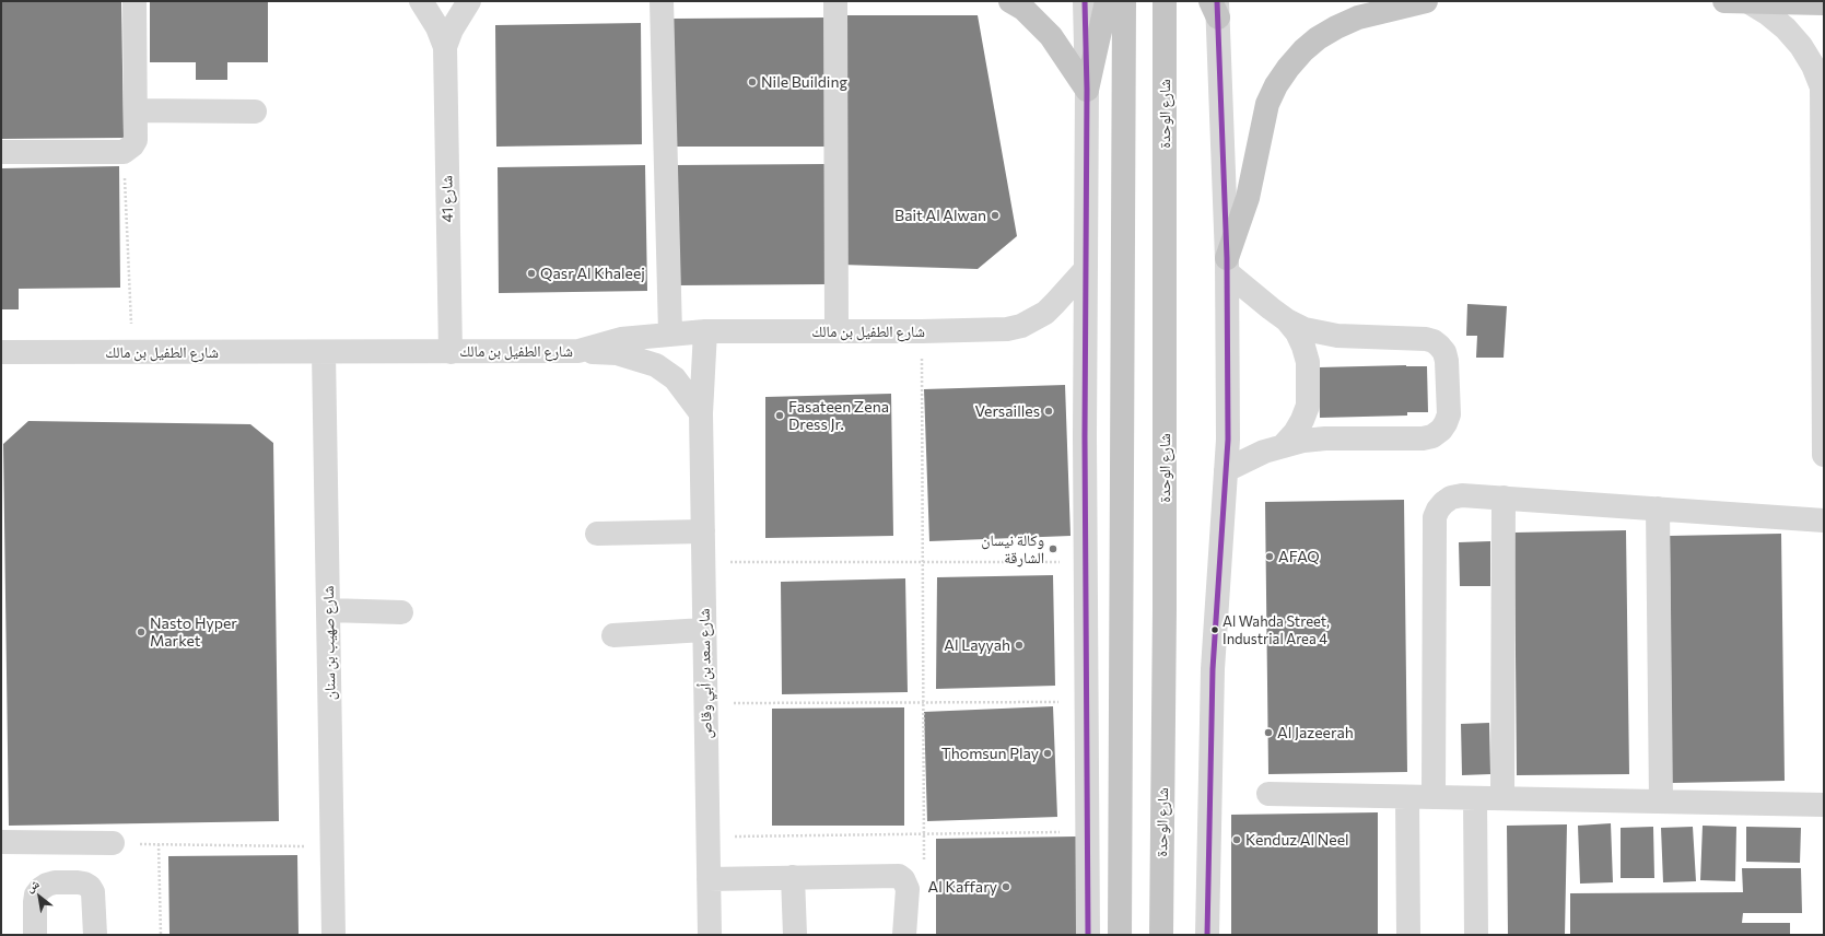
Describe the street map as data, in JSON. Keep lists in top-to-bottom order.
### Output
{
  "streets": {
    "highway": ["شارع الوحدة"],
    "street": [
      "شارع 41",
      "شارع الطفيل بن مالك",
      "شارع صهيب بن سنان",
      "شارع سعد بن أبي وقاص"
    ]
  },
  "crossings": [
    ["شارع 41", "شارع الطفيل بن مالك"],
    ["شارع الطفيل بن مالك", "شارع صهيب بن سنان"],
    ["شارع الطفيل بن مالك", "شارع سعد بن أبي وقاص"]
  ],
  "places": [
    "Nile Building",
    "Bait Al Alwan",
    "Qasr Al Khaleej",
    "Versailles",
    "Fasateen Zena Dress Jr.",
    "وكالة نيسان الشارقة",
    "AFAQ",
    "Al Wahda Street, Industrial Area 4",
    "Nasto Hyper Market",
    "Al Layyah",
    "Al Jazeerah",
    "Thomsun Play",
    "Kenduz Al Neel",
    "Al Kaffary"
  ],
  "north": "top left"
}
